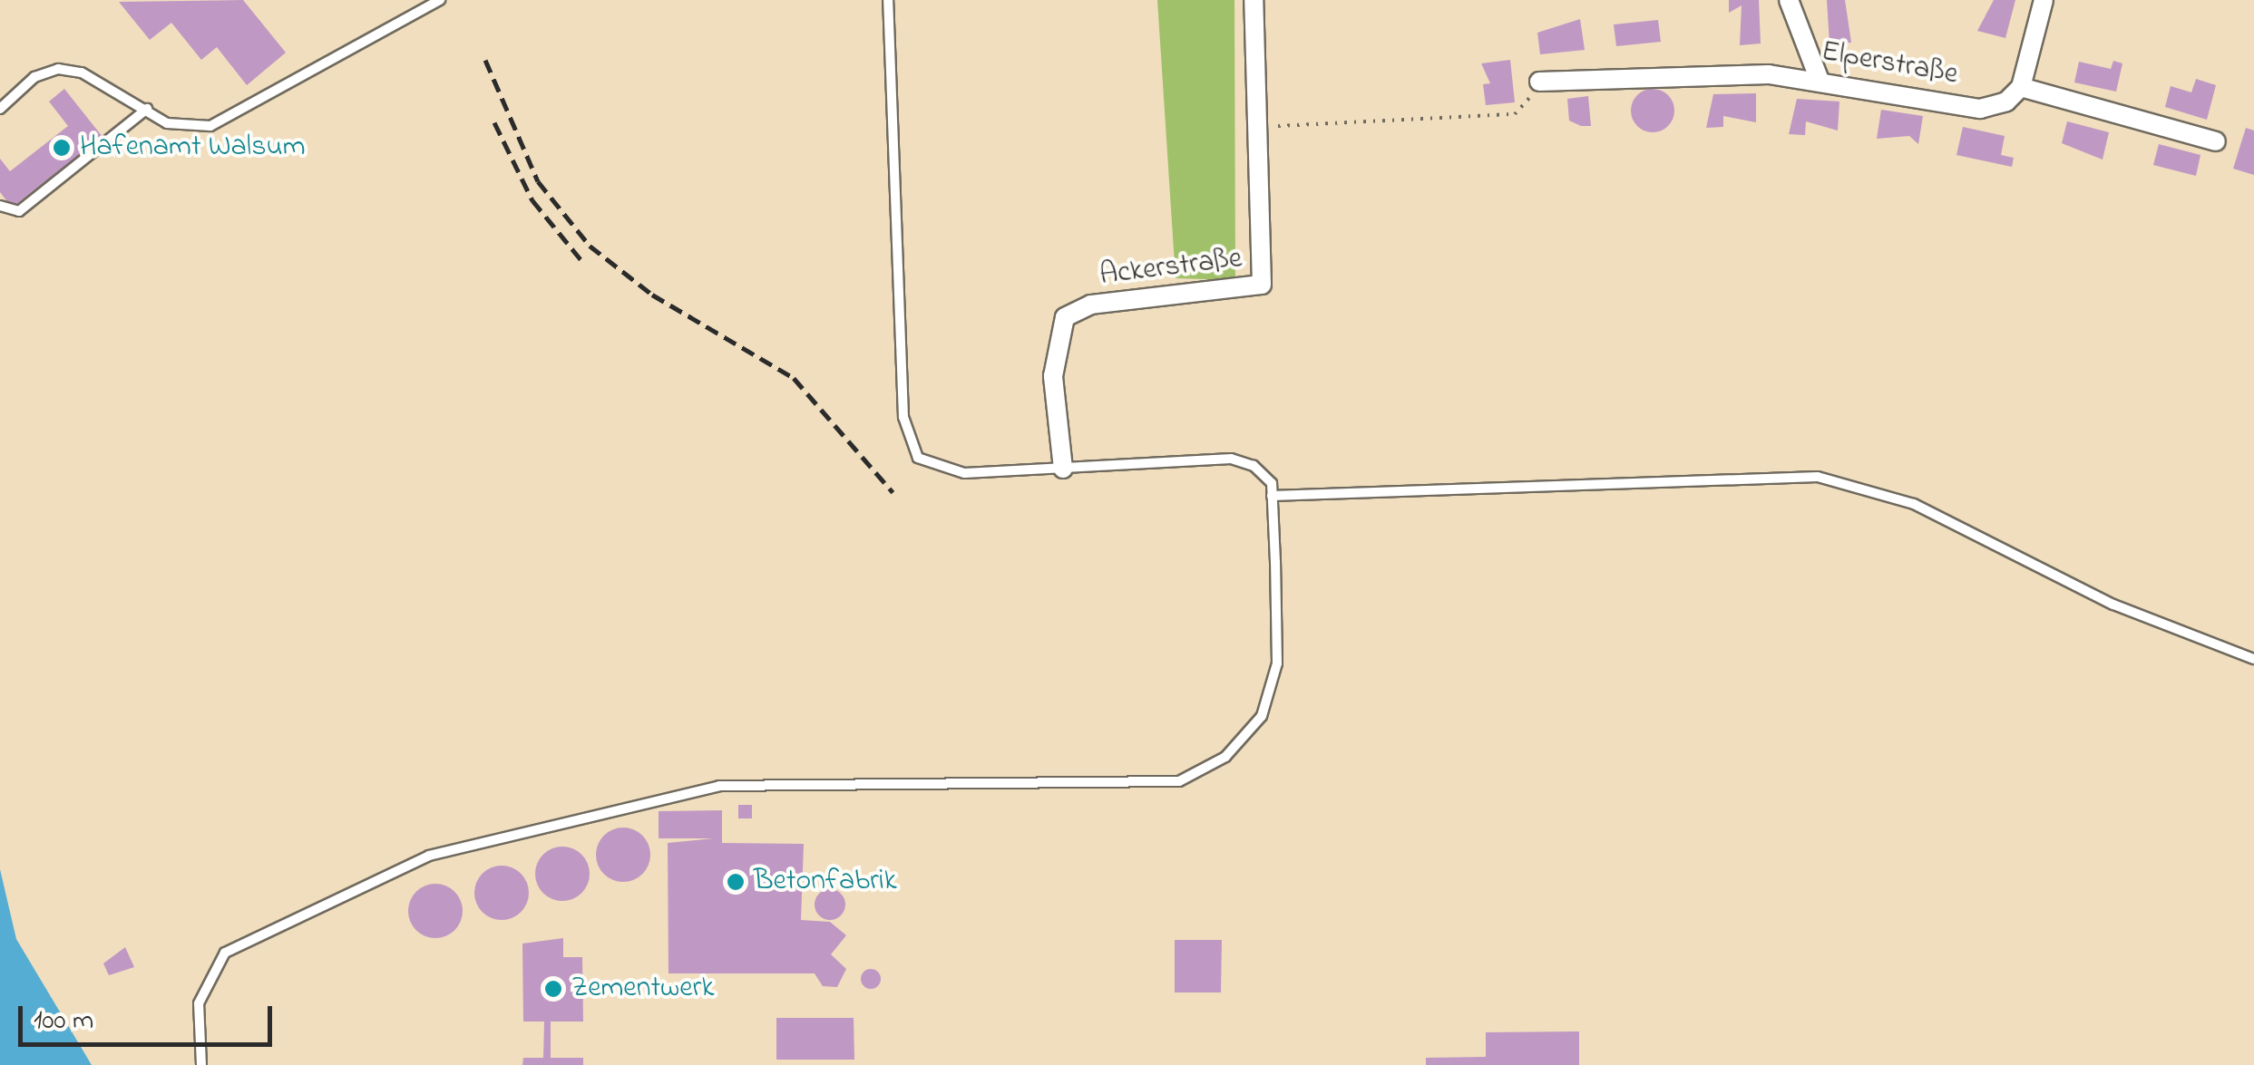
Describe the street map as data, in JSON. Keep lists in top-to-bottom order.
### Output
{
  "streets": {
    "street": ["Elperstraße", "Ackerstraße"]
  },
  "places": ["Hafenamt Walsum", "Betonfabrik", "Zementwerk"],
  "scale_bar": "100 m"
}
